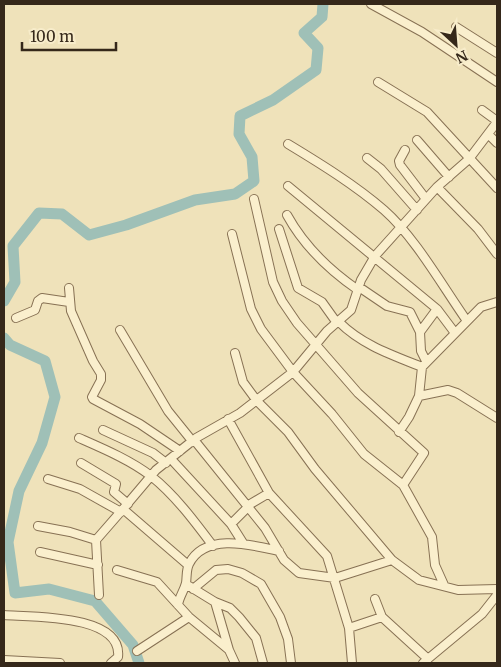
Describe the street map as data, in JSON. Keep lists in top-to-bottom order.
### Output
{
  "scale_bar": "100 m",
  "north": "bottom right"
}
